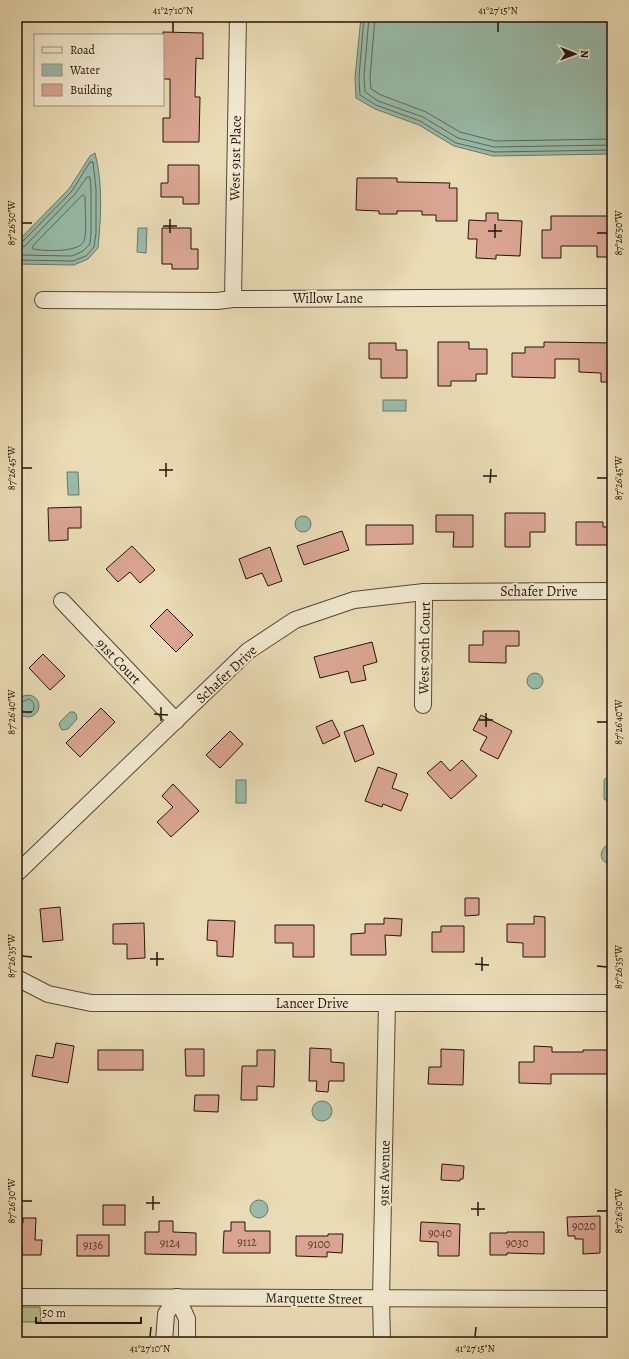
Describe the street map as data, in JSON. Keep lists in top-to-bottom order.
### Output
{
  "streets": {
    "street": [
      "West 91st Place",
      "Willow Lane",
      "Schafer Drive",
      "West 90th Court",
      "91st Court",
      "Lancer Drive",
      "91st Avenue",
      "Marquette Street"
    ]
  },
  "crossings": [
    ["West 91st Place", "Willow Lane"],
    ["Schafer Drive", "West 90th Court"],
    ["Schafer Drive", "91st Court"],
    ["Lancer Drive", "91st Avenue"],
    ["91st Avenue", "Marquette Street"]
  ],
  "house_numbers": [
    "9020",
    "9040",
    "9112",
    "9124",
    "9030",
    "9100",
    "9136"
  ],
  "legend": ["Road", "Water", "Building"],
  "scale_bar": "50 m",
  "north": "right",
  "coordinates": [
    "41°27'10\"N",
    "41°27'15\"N",
    "87°26'50\"W",
    "87°26'45\"W",
    "87°26'40\"W",
    "87°26'35\"W",
    "87°26'30\"W"
  ]
}
